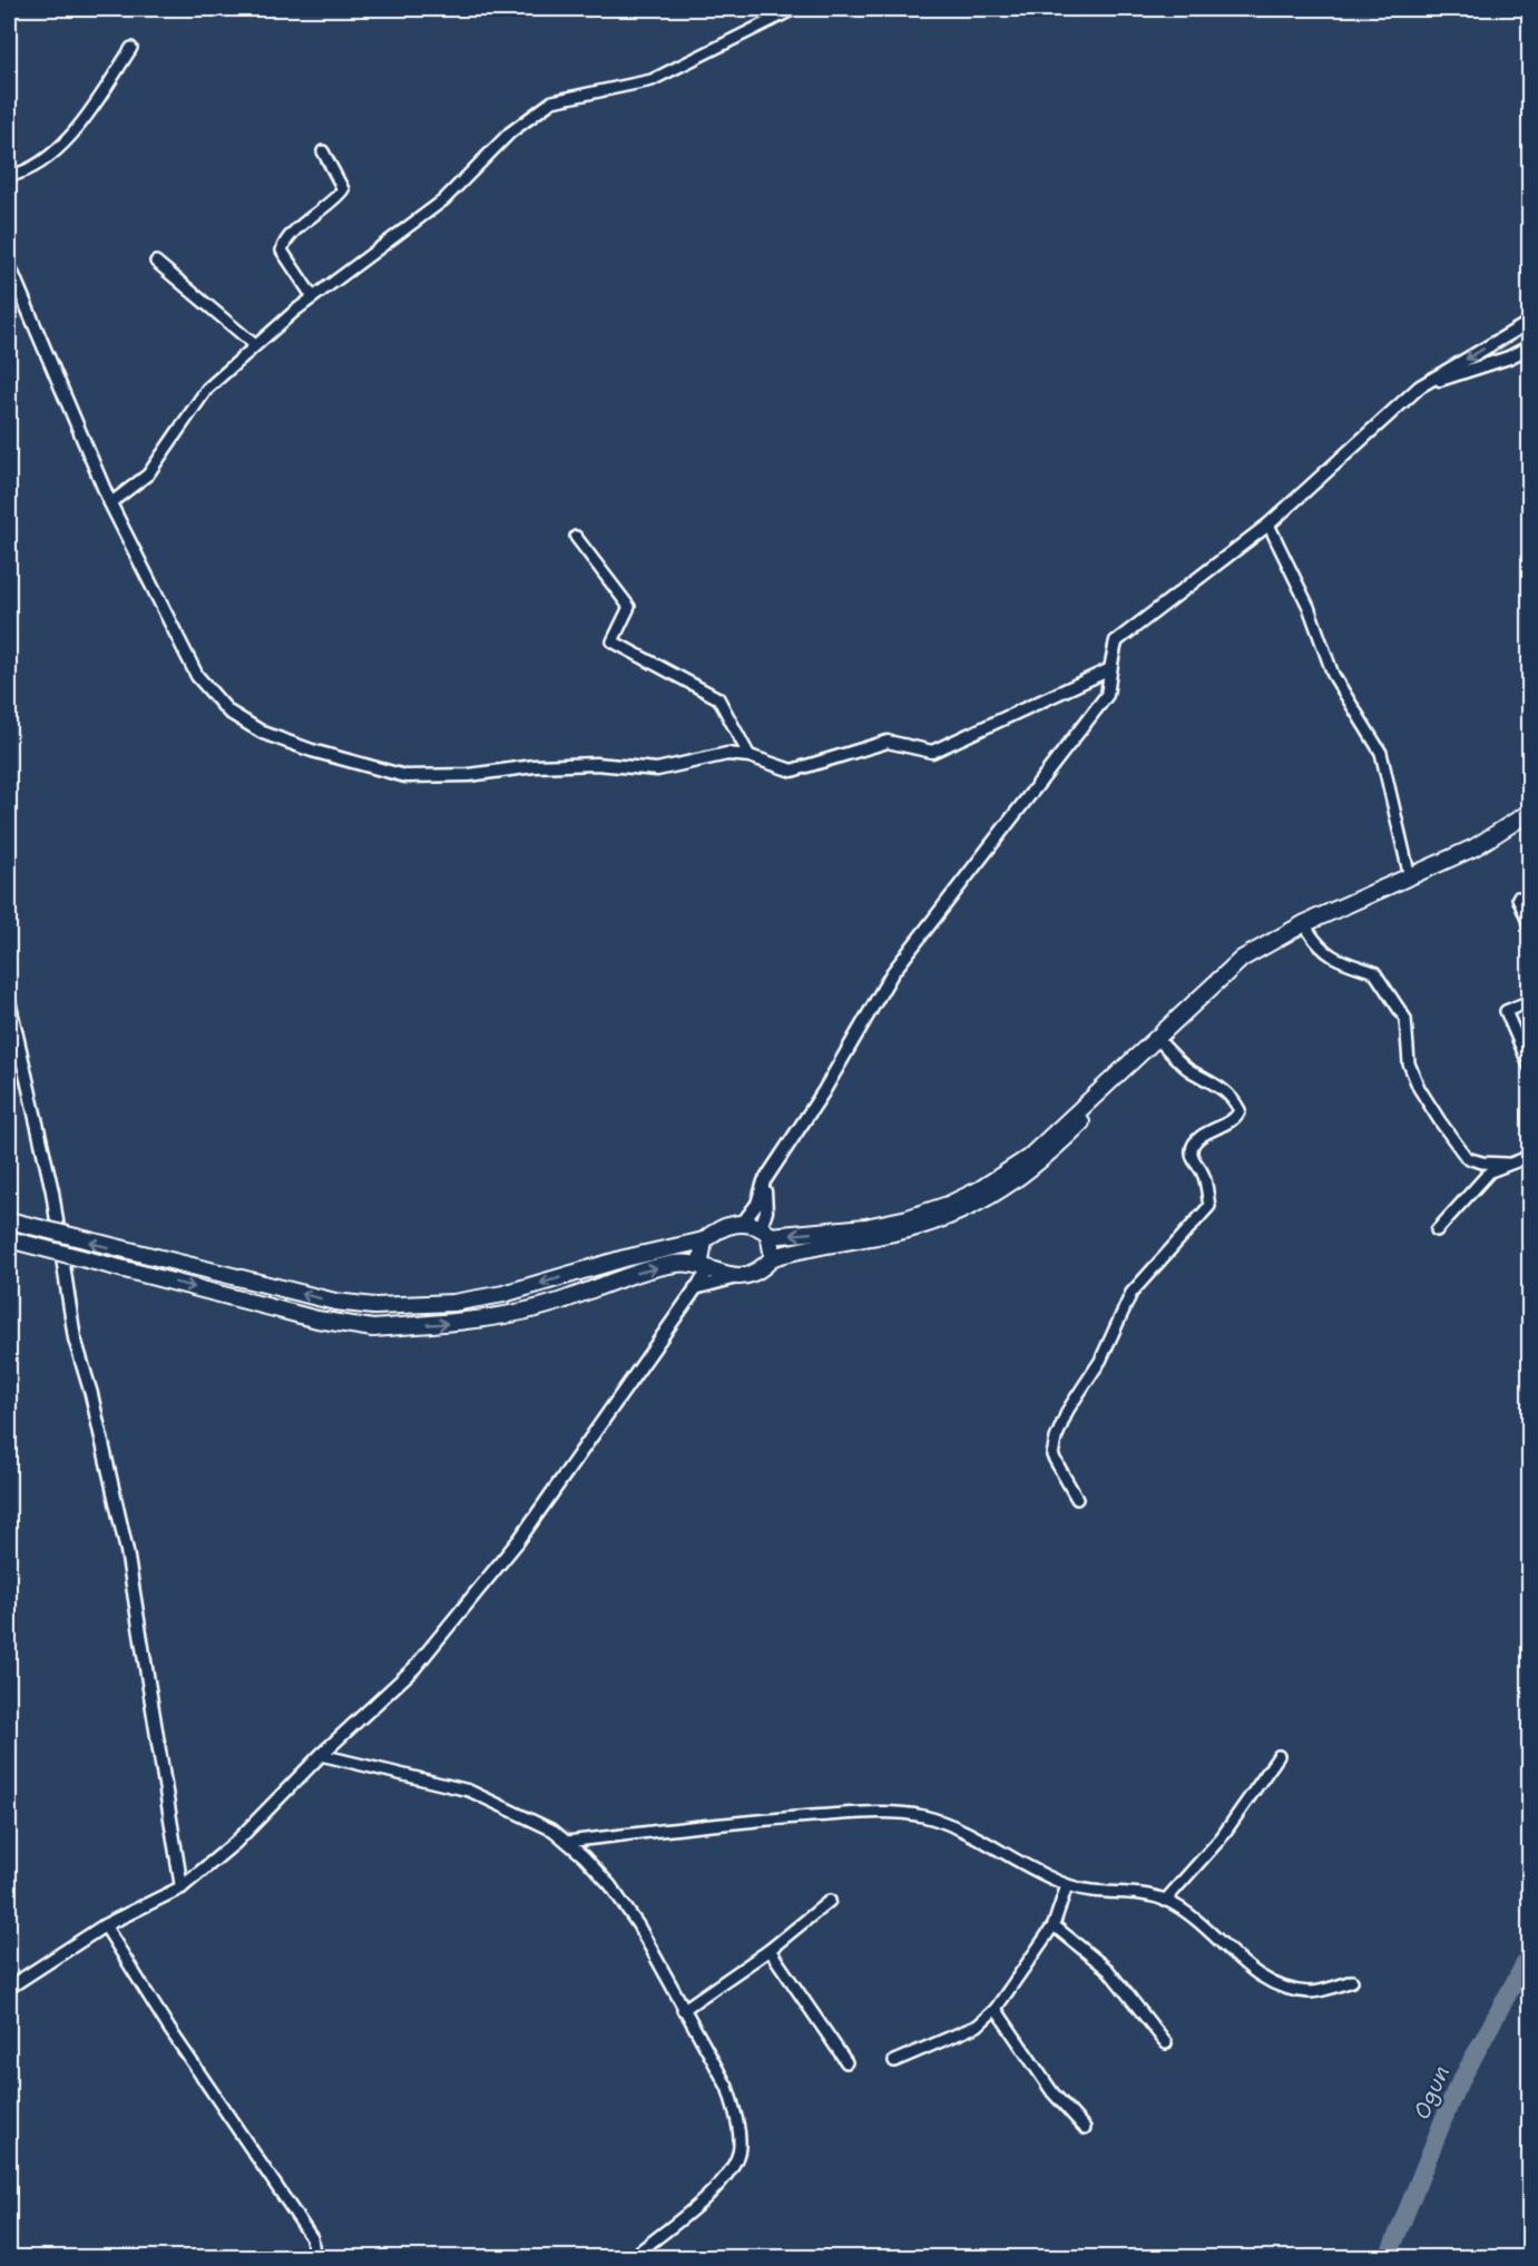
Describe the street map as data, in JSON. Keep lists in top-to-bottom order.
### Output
{
  "water": ["Ogun"]
}
